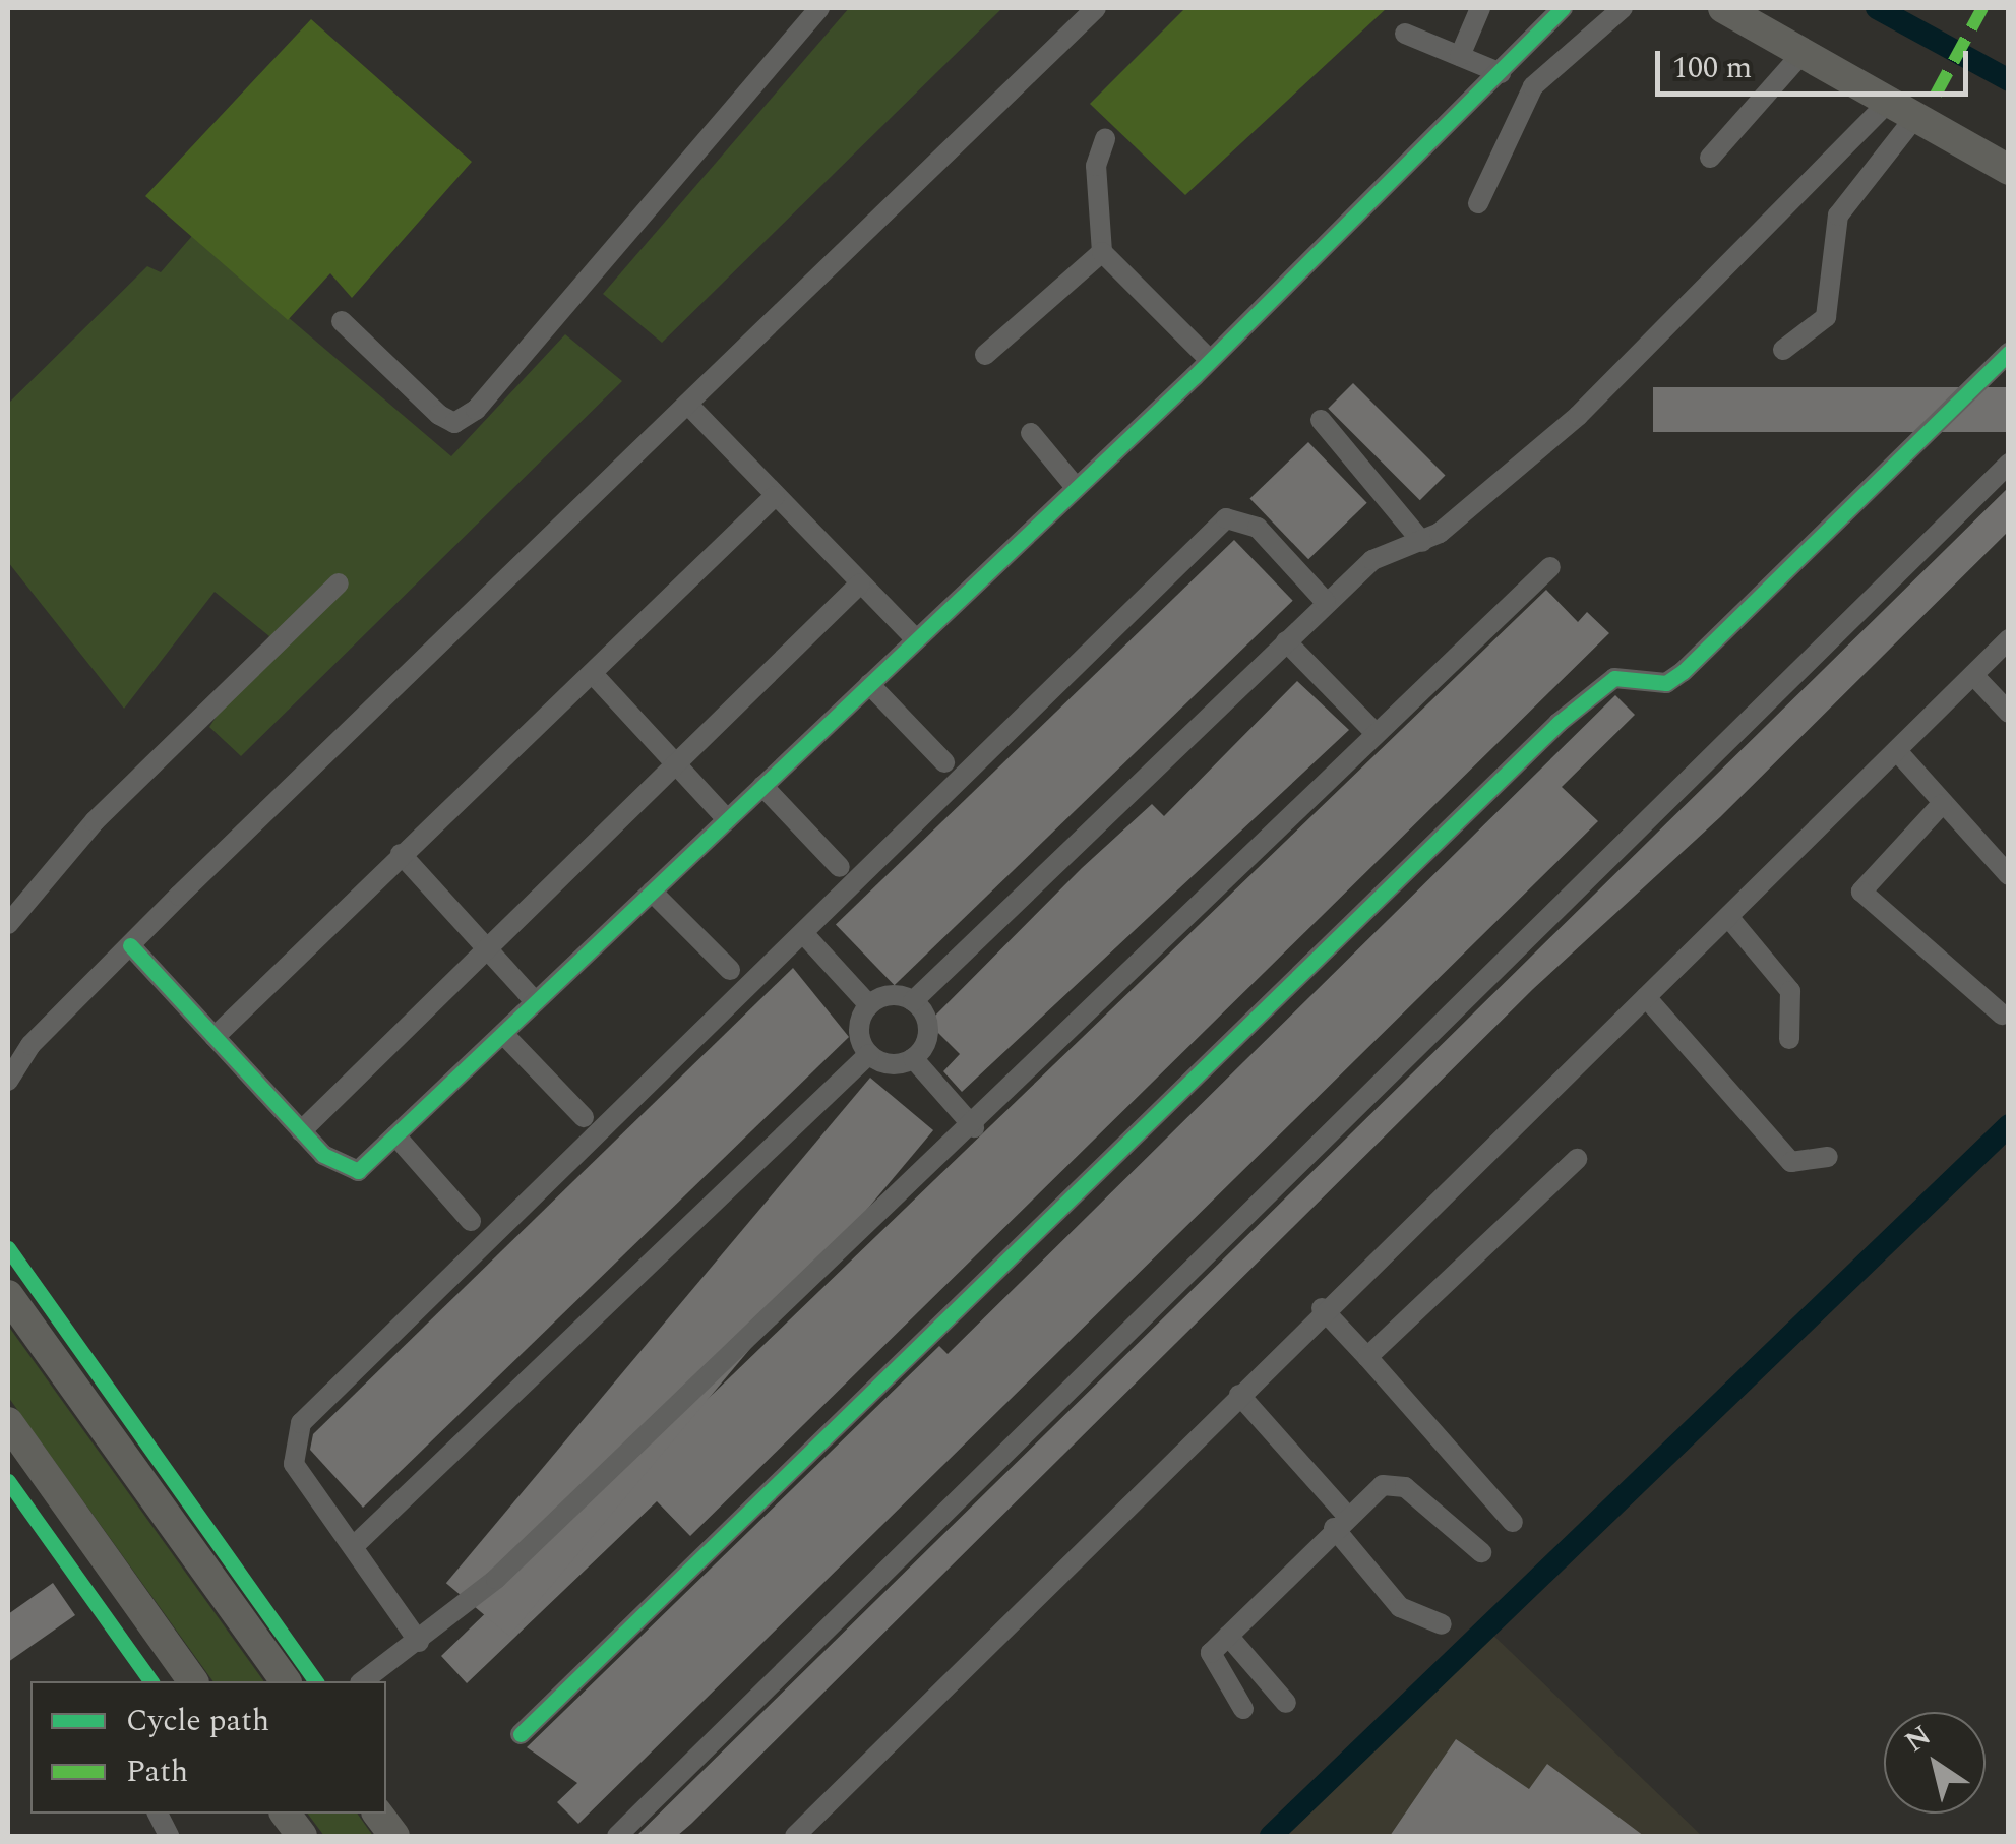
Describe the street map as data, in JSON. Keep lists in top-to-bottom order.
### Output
{
  "legend": ["Cycle path", "Path"],
  "scale_bar": "100 m",
  "north": "top left"
}
